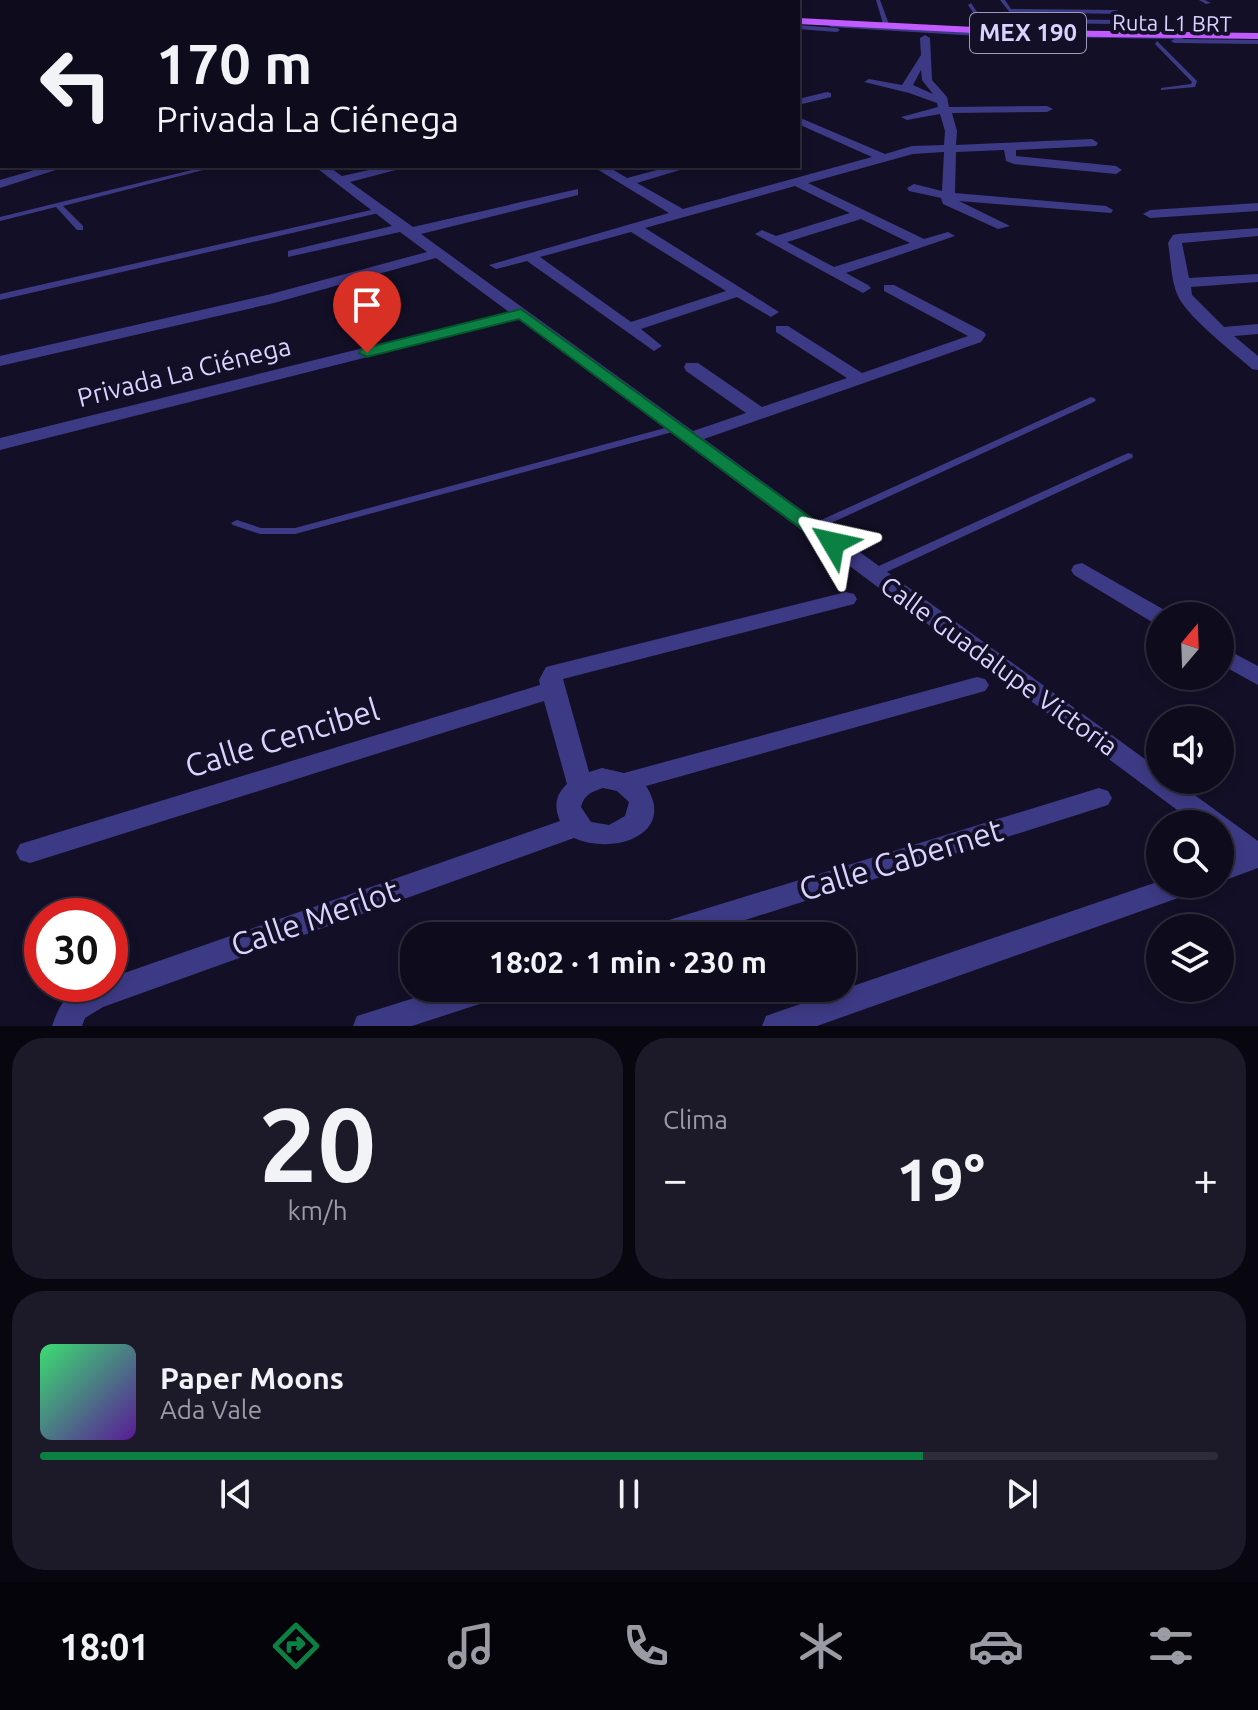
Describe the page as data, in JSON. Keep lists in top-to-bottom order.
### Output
{
  "streets": {
    "main road": ["MEX 190"],
    "street": [
      "Privada La Ciénega",
      "Calle Guadalupe Victoria",
      "Calle Cencibel",
      "Calle Cabernet",
      "Calle Merlot"
    ],
    "lane": ["Ruta L1 BRT"]
  },
  "crossings": [
    ["Ruta L1 BRT", "MEX 190"],
    ["Privada La Ciénega", "Calle Guadalupe Victoria"]
  ],
  "north": "top",
  "page": {
    "turn": ["170 m", "Privada La Ciénega"],
    "limit": "30",
    "trip": "18:02 · 1 min · 230 m",
    "tile": [
      ["20", "km/h"],
      "Clima"
    ],
    "heat": ["−", "19°", "+"],
    "song": ["Paper Moons", "Ada Vale"],
    "tabs": "18:01"
  }
}
